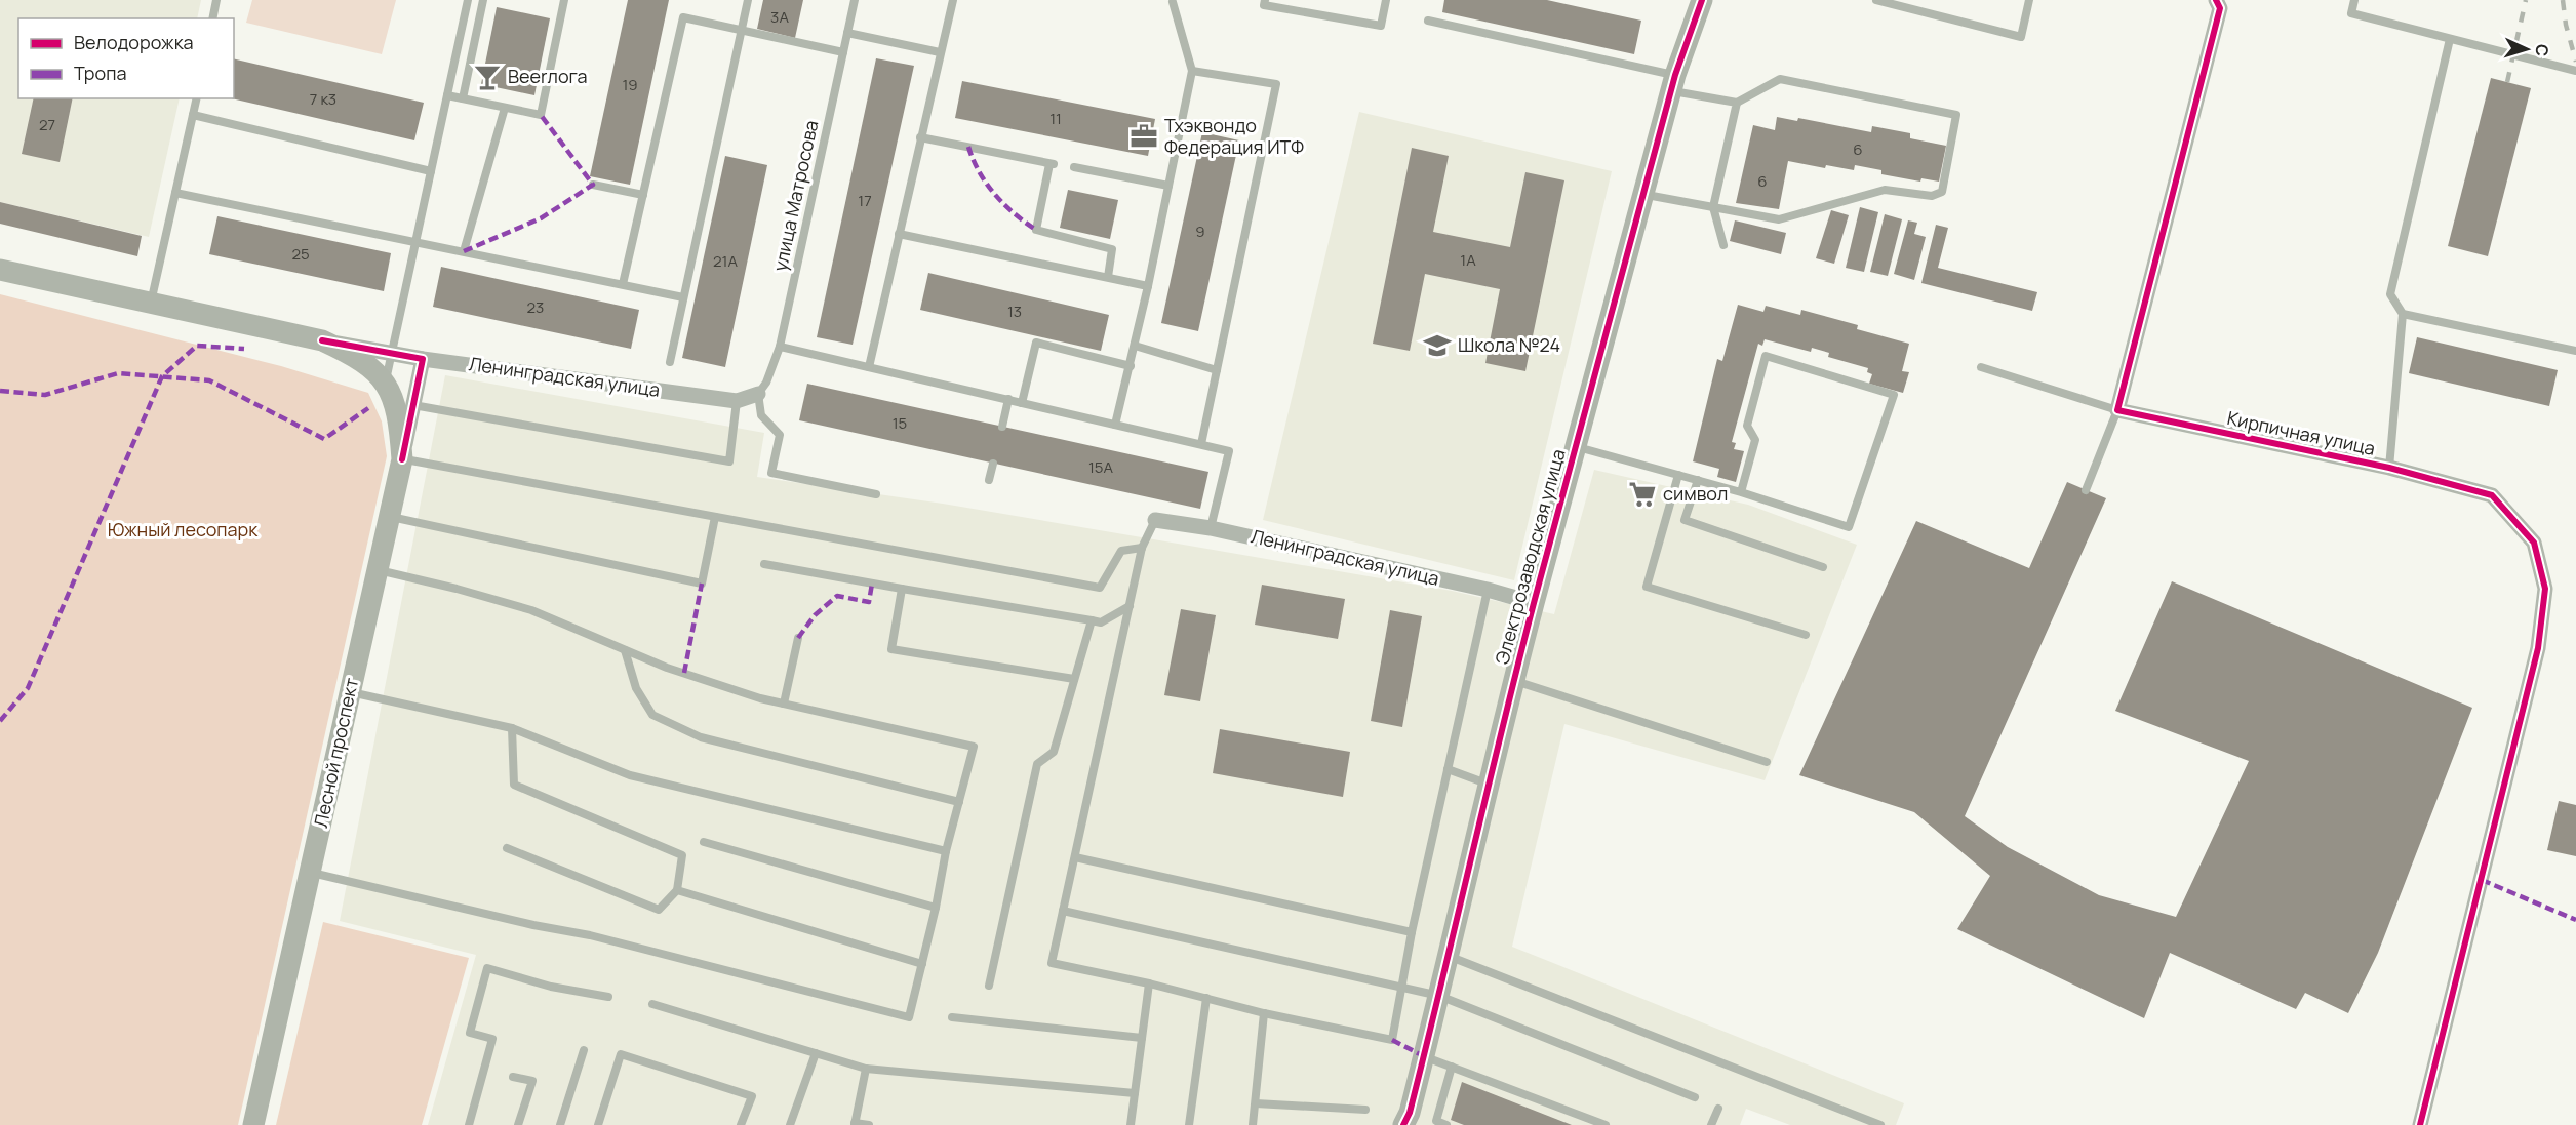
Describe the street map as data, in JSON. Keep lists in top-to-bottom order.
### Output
{
  "streets": {
    "street": [
      "Ленинградская улица",
      "Кирпичная улица",
      "Электрозаводская улица",
      "Лесной проспект"
    ],
    "lane": ["улица Матросова"]
  },
  "crossings": [
    ["улица Матросова", "Ленинградская улица"],
    ["Ленинградская улица", "Электрозаводская улица"],
    ["Ленинградская улица", "Лесной проспект"]
  ],
  "parks": ["Южный лесопарк"],
  "places": {
    "bar": ["Beerлога"],
    "office": ["Тхэквондо Федерация ИТФ"],
    "school or university": ["Школа №24"],
    "supermarket": ["символ"]
  },
  "house_numbers": [
    "3А",
    "19",
    "7 к3",
    "11",
    "27",
    "6",
    "6",
    "17",
    "9",
    "25",
    "1А",
    "21А",
    "23",
    "13",
    "15",
    "15А"
  ],
  "legend": ["Велодорожка", "Тропа"],
  "north": "right"
}
